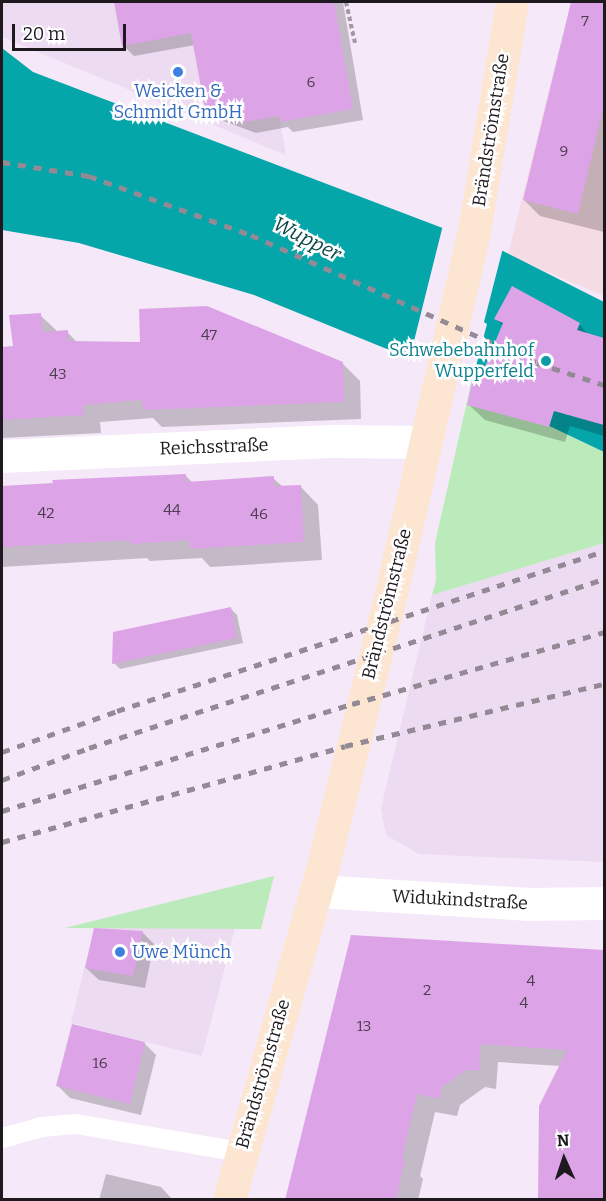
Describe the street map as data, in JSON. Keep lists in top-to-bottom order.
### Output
{
  "streets": {
    "main road": ["Brändströmstraße"],
    "street": ["Reichsstraße", "Widukindstraße"]
  },
  "crossings": [
    ["Brändströmstraße", "Reichsstraße"],
    ["Brändströmstraße", "Widukindstraße"]
  ],
  "water": ["Wupper"],
  "places": ["Weicken & Schmidt GmbH", "Schwebebahnhof Wupperfeld", "Uwe Münch"],
  "house_numbers": [
    "7",
    "6",
    "9",
    "47",
    "43",
    "44",
    "42",
    "46",
    "4",
    "2",
    "4",
    "13",
    "16"
  ],
  "scale_bar": "20 m",
  "north": "top"
}
